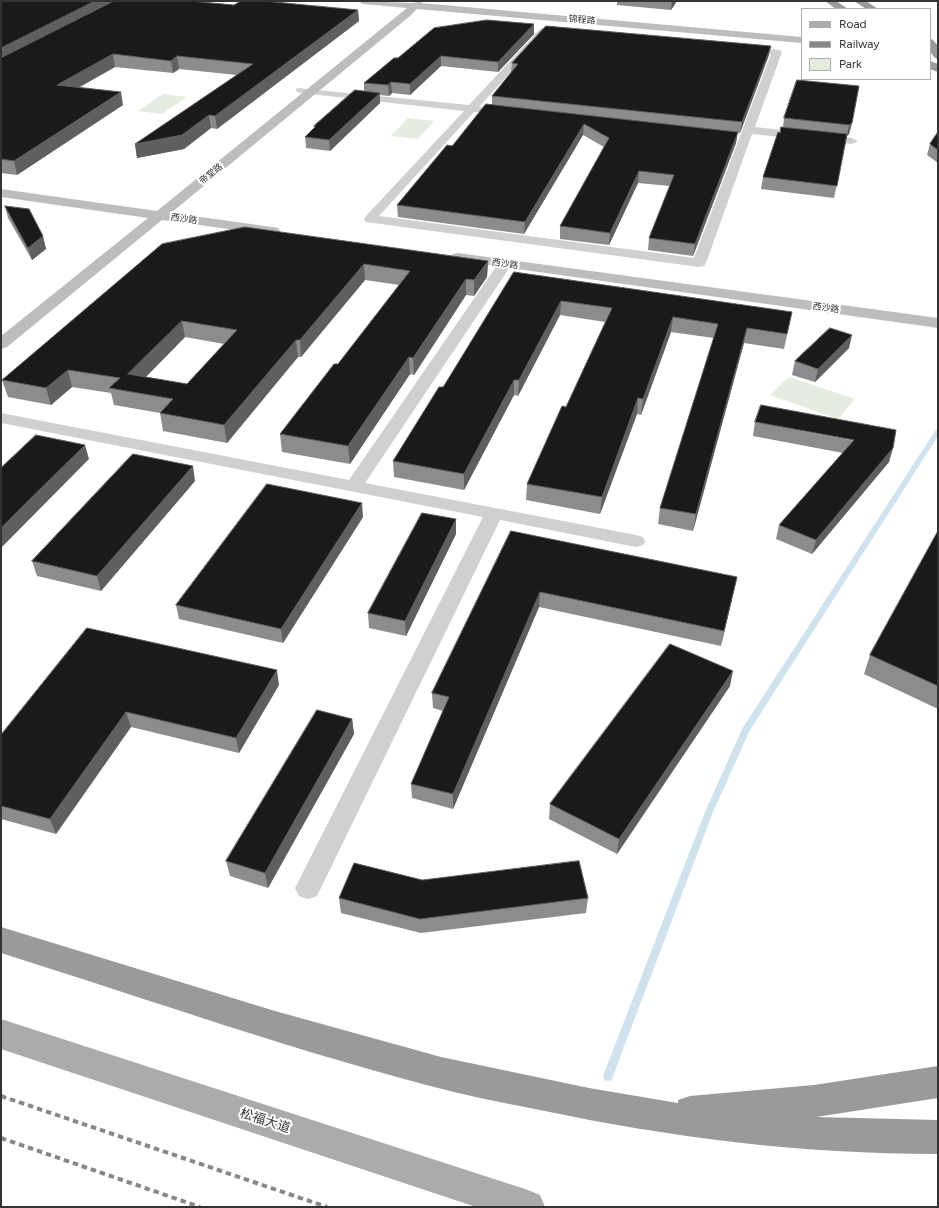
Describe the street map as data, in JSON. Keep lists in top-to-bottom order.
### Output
{
  "streets": {
    "main road": ["松福大道"],
    "street": ["锦程路", "帝堂路", "西沙路"]
  },
  "crossings": [
    ["锦程路", "帝堂路"],
    ["帝堂路", "西沙路"]
  ],
  "legend": ["Road", "Railway", "Park"]
}
